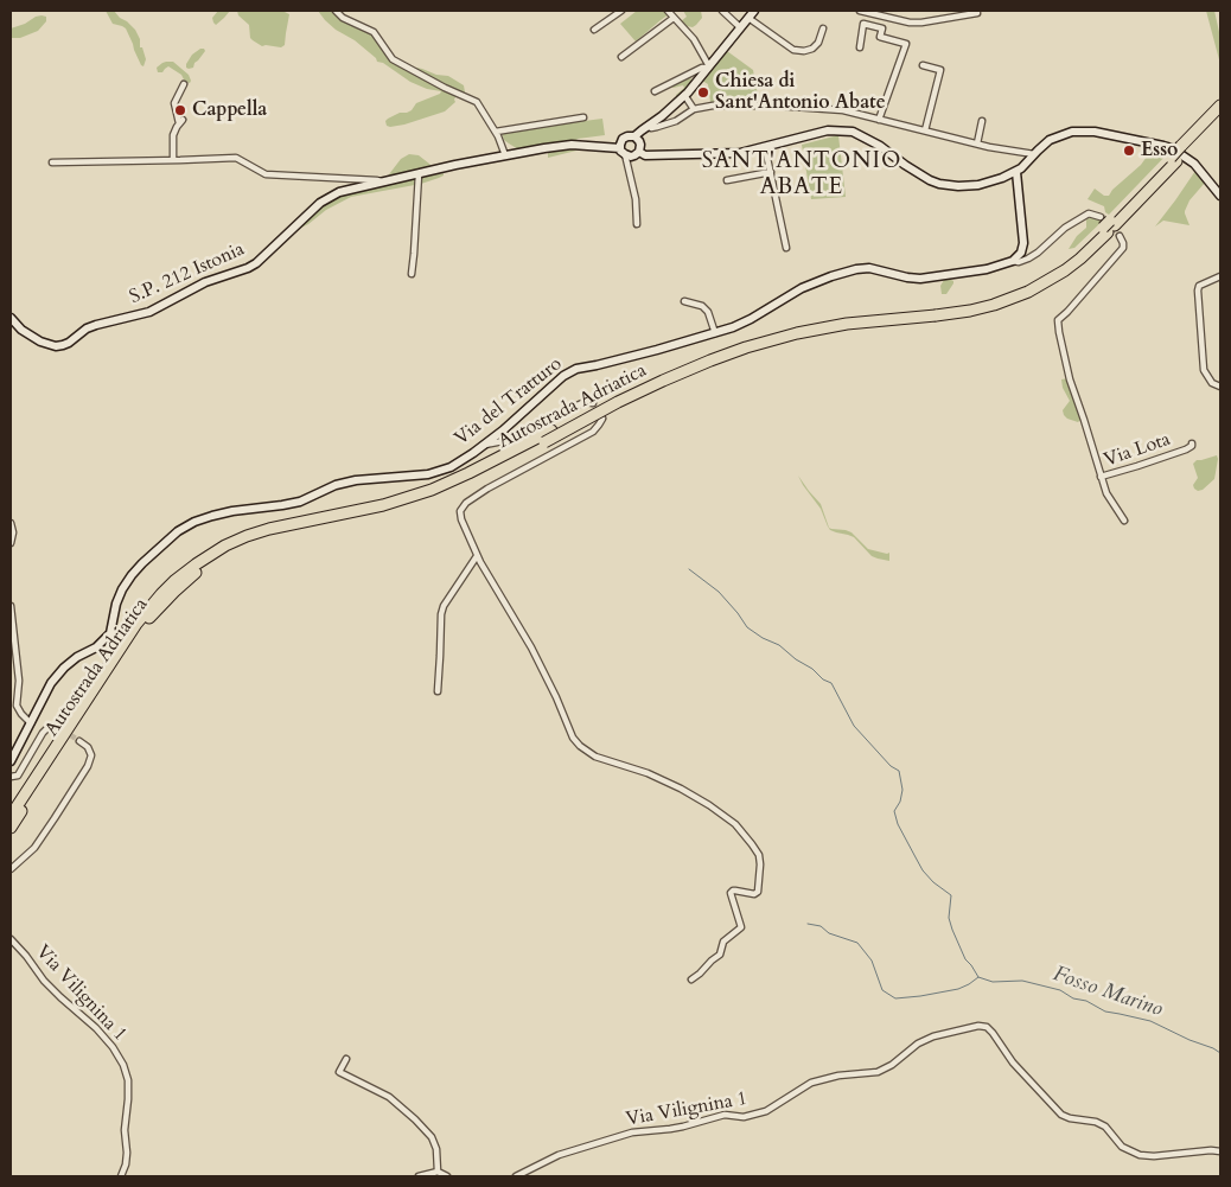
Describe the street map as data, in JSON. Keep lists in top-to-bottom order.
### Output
{
  "streets": {
    "highway": ["Autostrada Adriatica"],
    "main road": ["S.P. 212 Istonia", "Via del Tratturo"],
    "street": ["Via Lota", "Via Vilignina 1"]
  },
  "districts": ["SANT'ANTONIO ABATE"],
  "water": ["Fosso Marino"],
  "places": ["Chiesa di Sant'Antonio Abate", "Cappella", "Esso"]
}
